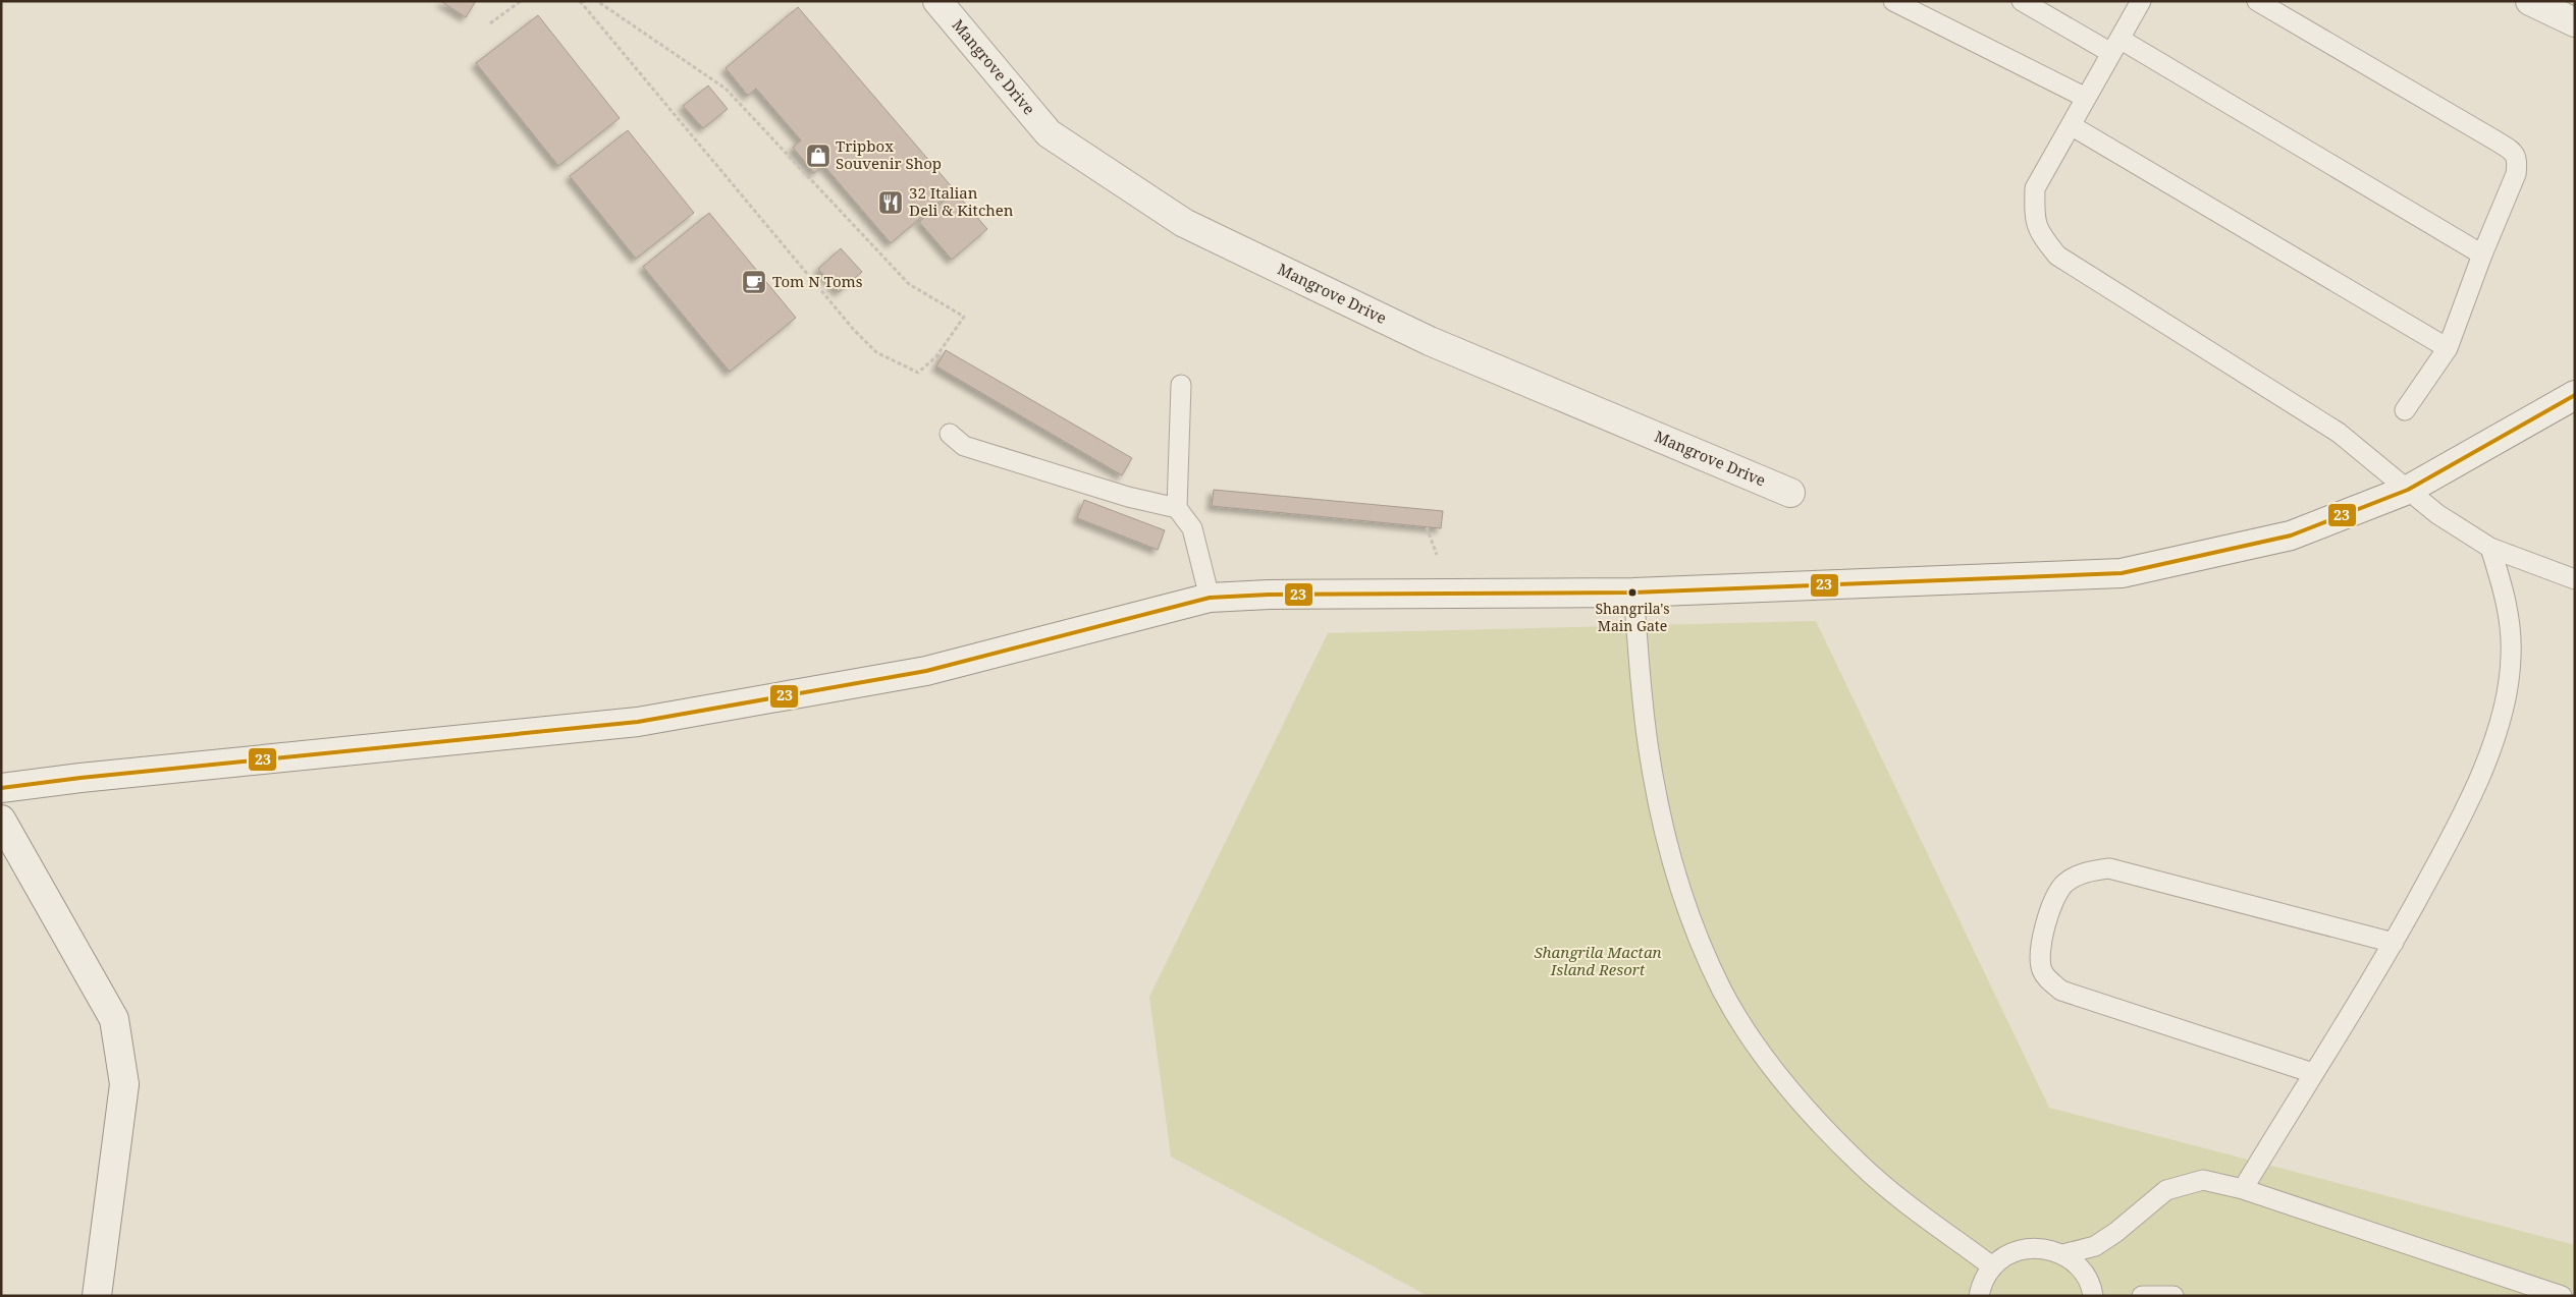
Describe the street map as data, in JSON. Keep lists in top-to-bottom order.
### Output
{
  "streets": {
    "street": ["Mangrove Drive"]
  },
  "parks": ["Shangrila Mactan Island Resort"],
  "places": {
    "shop": ["Tripbox Souvenir Shop"],
    "restaurant": ["32 Italian Deli & Kitchen"],
    "cafe": ["Tom N Toms"],
    "other": ["Shangrila's Main Gate"]
  },
  "lines": ["transit line 23"]
}
